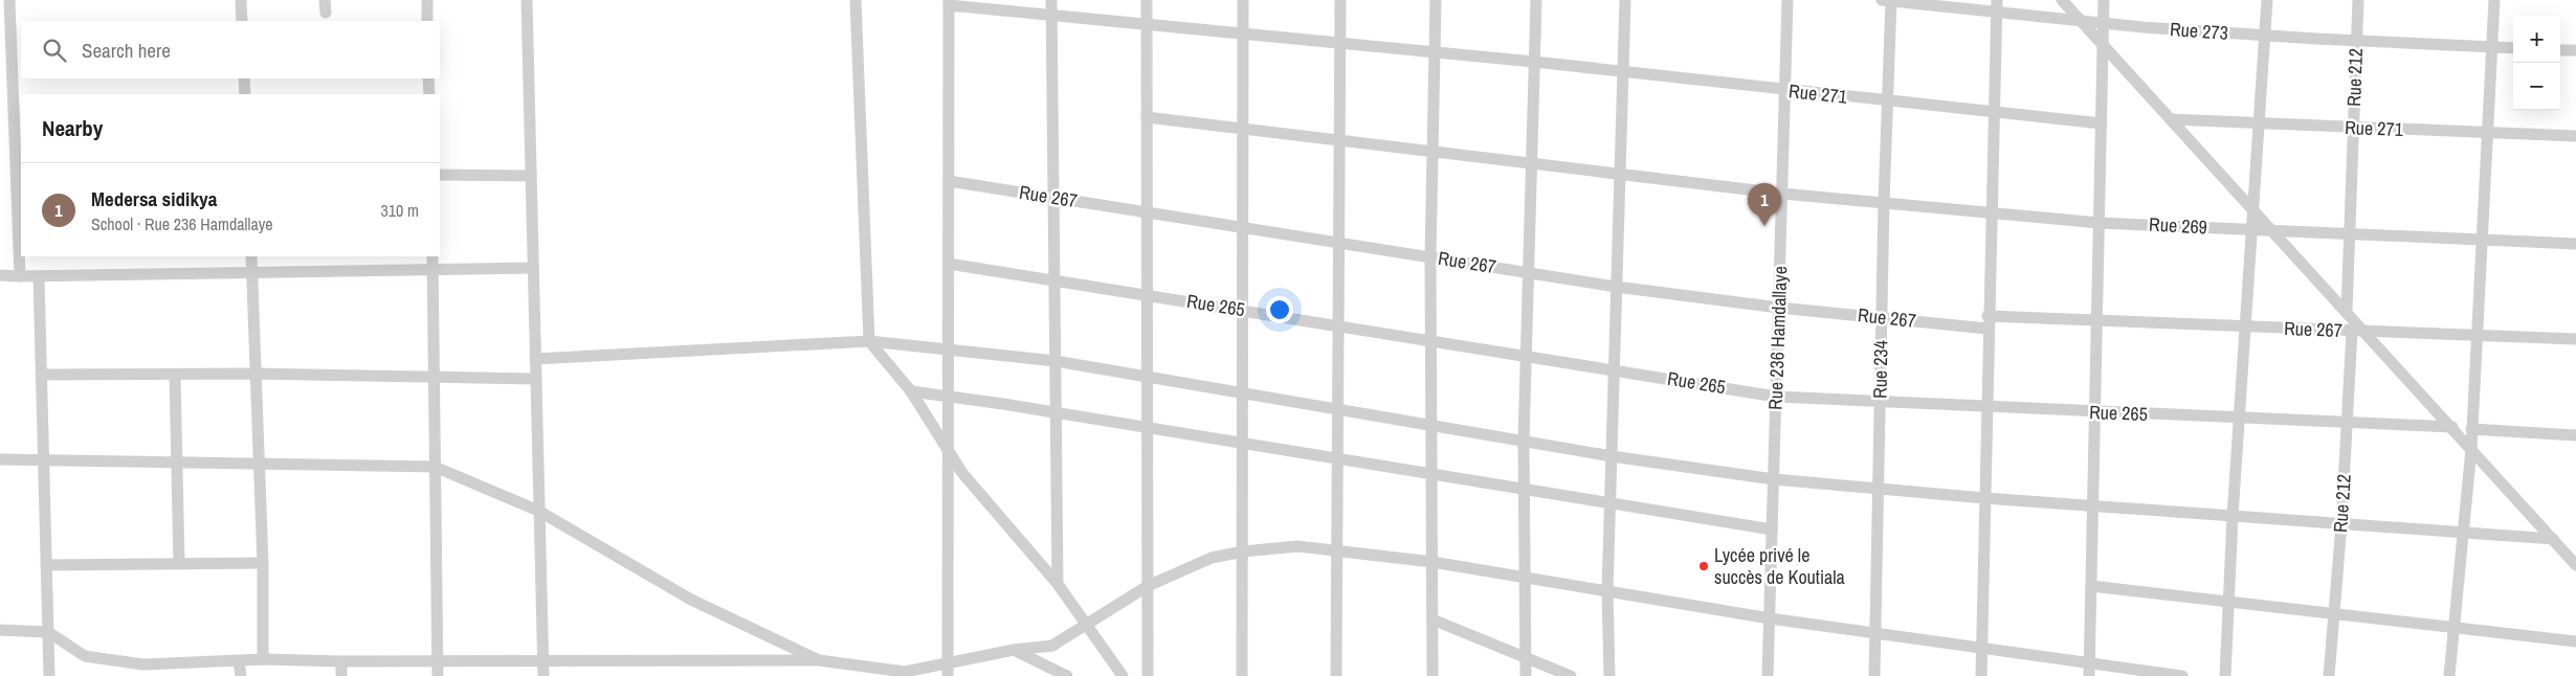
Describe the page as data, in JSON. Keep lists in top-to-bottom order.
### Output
{
  "streets": {
    "street": [
      "Rue 273",
      "Rue 212",
      "Rue 271",
      "Rue 267",
      "Rue 269",
      "Rue 265",
      "Rue 236 Hamdallaye",
      "Rue 234"
    ]
  },
  "crossings": [
    ["Rue 273", "Rue 212"],
    ["Rue 273", "Rue 234"],
    ["Rue 212", "Rue 271"],
    ["Rue 212", "Rue 267"],
    ["Rue 212", "Rue 269"],
    ["Rue 212", "Rue 265"],
    ["Rue 271", "Rue 236 Hamdallaye"],
    ["Rue 271", "Rue 234"],
    ["Rue 267", "Rue 236 Hamdallaye"],
    ["Rue 267", "Rue 234"],
    ["Rue 269", "Rue 236 Hamdallaye"],
    ["Rue 269", "Rue 234"],
    ["Rue 265", "Rue 236 Hamdallaye"],
    ["Rue 265", "Rue 234"]
  ],
  "places": ["Lycée privé le succès de Koutiala"],
  "page": {
    "map_buttons": ["+", "−"],
    "search": "Search here",
    "heading": "Nearby",
    "list": [
      {
        "mark": "1",
        "name": "Medersa sidikya",
        "note": "School · Rue 236 Hamdallaye",
        "value": "310 m"
      }
    ],
    "pins": "1"
  }
}
